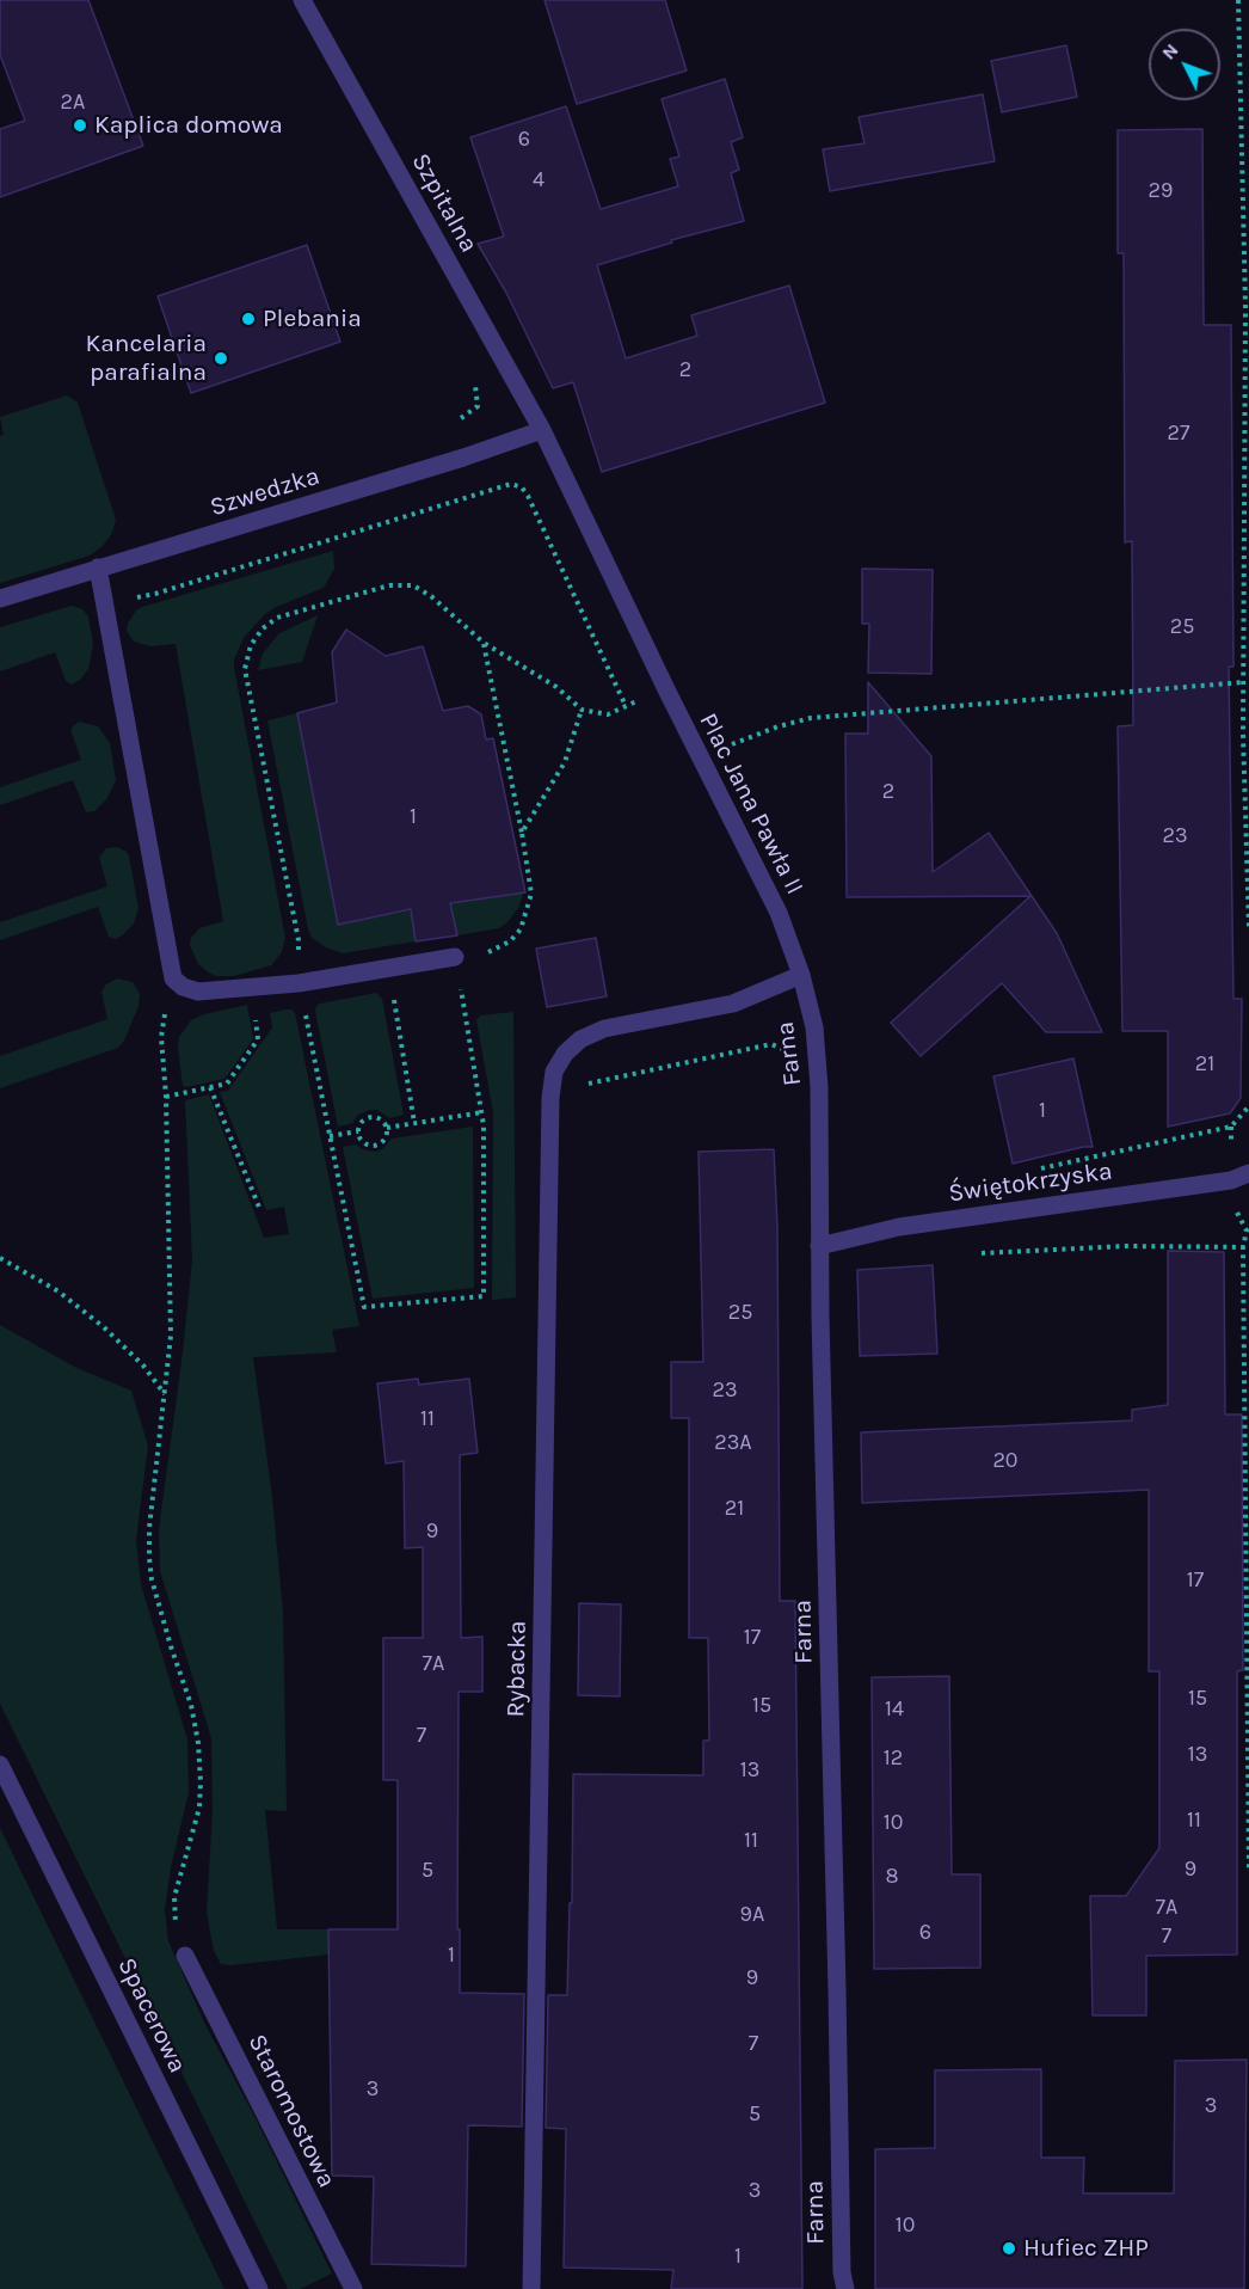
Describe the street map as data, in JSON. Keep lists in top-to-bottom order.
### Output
{
  "streets": {
    "street": [
      "Szpitalna",
      "Szwedzka",
      "Plac Jana Pawła II",
      "Farna",
      "Świętokrzyska",
      "Rybacka",
      "Spacerowa",
      "Staromostowa"
    ]
  },
  "crossings": [
    ["Szpitalna", "Szwedzka"],
    ["Szpitalna", "Plac Jana Pawła II"],
    ["Szwedzka", "Plac Jana Pawła II"],
    ["Plac Jana Pawła II", "Farna"],
    ["Plac Jana Pawła II", "Rybacka"],
    ["Farna", "Świętokrzyska"],
    ["Farna", "Rybacka"]
  ],
  "places": [
    "Kaplica domowa",
    "Plebania",
    "Kancelaria parafialna",
    "Hufiec ZHP"
  ],
  "house_numbers": [
    "2A",
    "6",
    "4",
    "29",
    "2",
    "27",
    "25",
    "2",
    "1",
    "23",
    "21",
    "1",
    "25",
    "23",
    "11",
    "23A",
    "20",
    "21",
    "9",
    "17",
    "17",
    "7A",
    "15",
    "15",
    "14",
    "7",
    "13",
    "12",
    "13",
    "11",
    "10",
    "11",
    "9",
    "5",
    "8",
    "7A",
    "9A",
    "6",
    "7",
    "1",
    "9",
    "7",
    "3",
    "3",
    "5",
    "3",
    "10",
    "1"
  ],
  "north": "top left"
}
